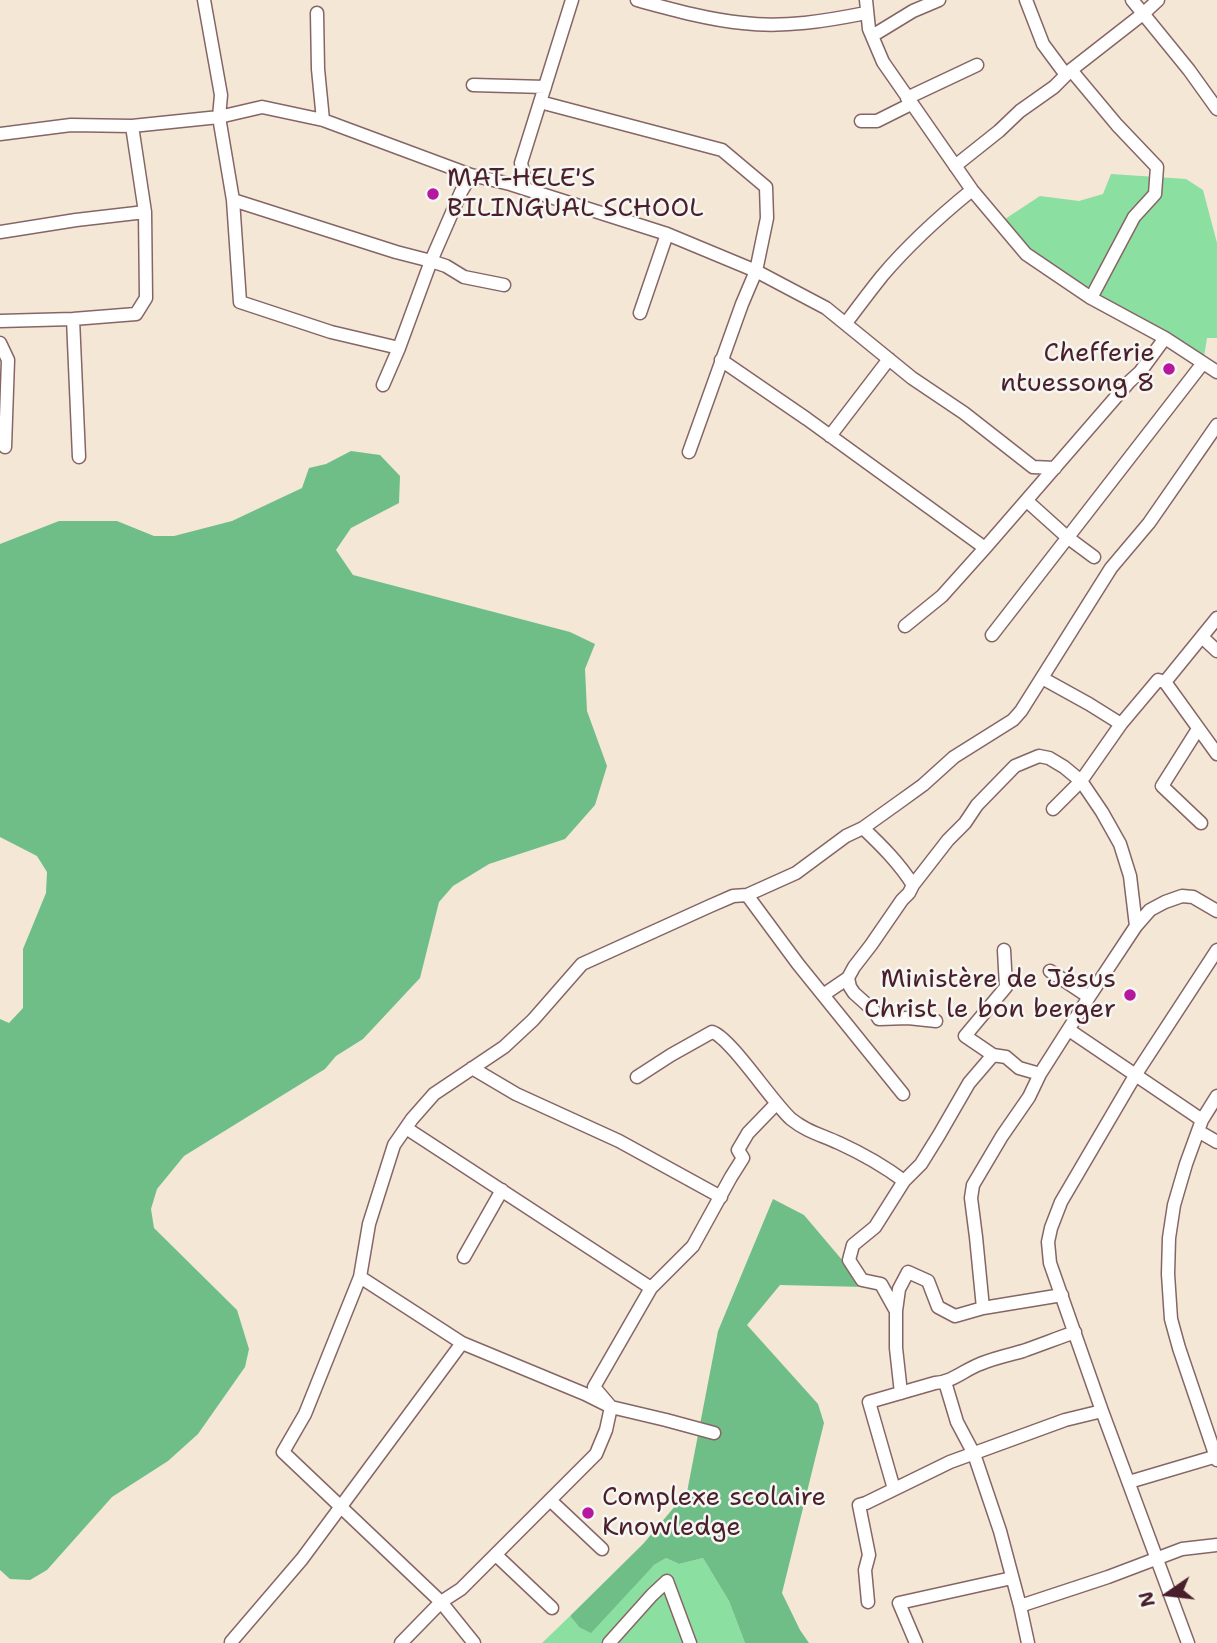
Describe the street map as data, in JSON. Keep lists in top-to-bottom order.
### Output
{
  "places": [
    "MAT-HELE'S BILINGUAL SCHOOL",
    "Chefferie ntuessong 8",
    "Ministère de Jésus Christ le bon berger",
    "Complexe scolaire Knowledge"
  ],
  "north": "left"
}
